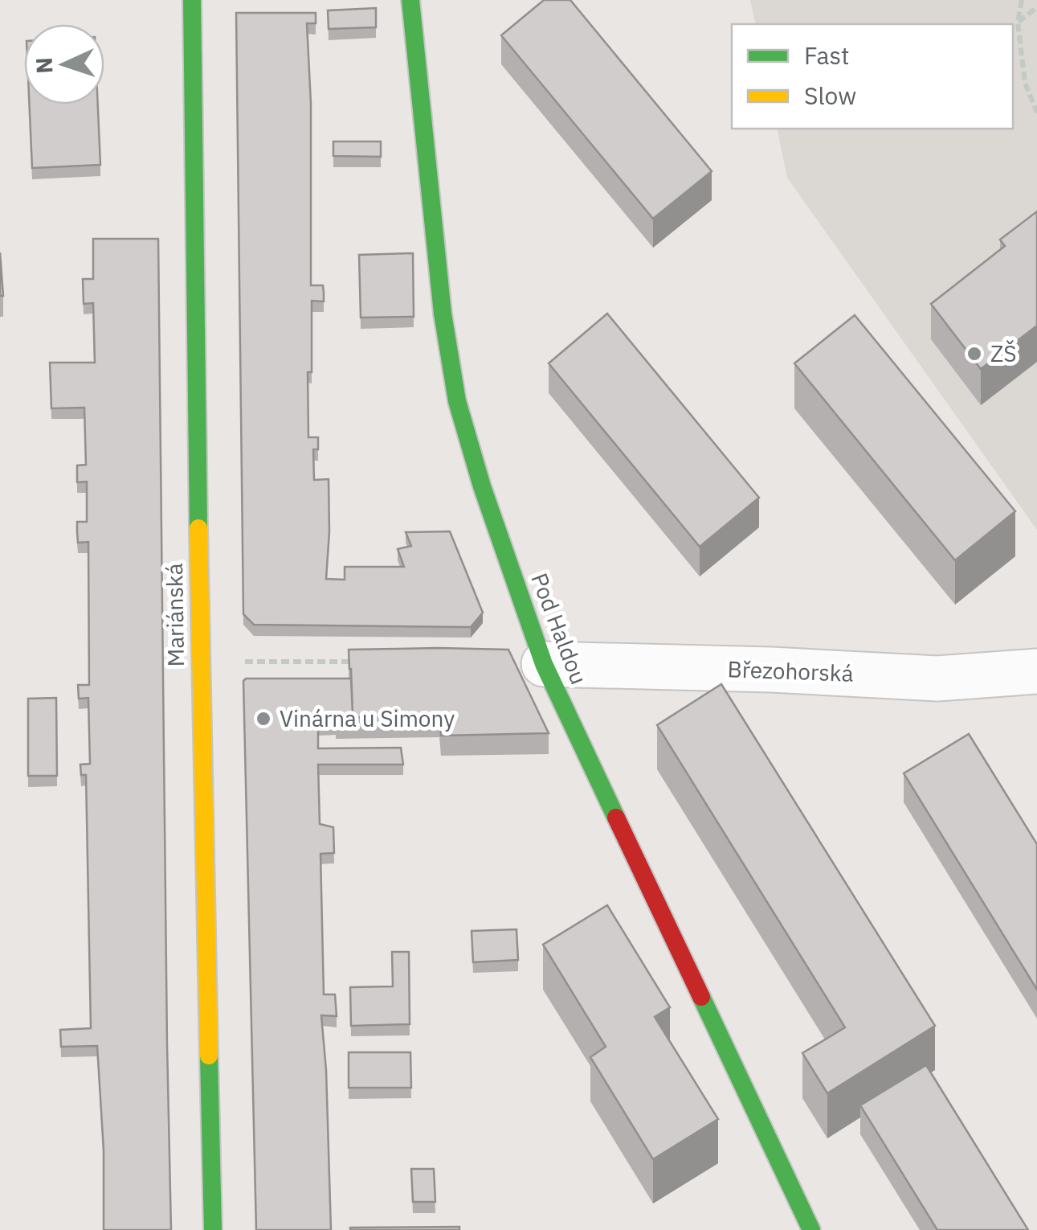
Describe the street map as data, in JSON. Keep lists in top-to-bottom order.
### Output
{
  "streets": {
    "street": ["Mariánská", "Pod Haldou", "Březohorská"]
  },
  "crossings": [
    ["Pod Haldou", "Březohorská"]
  ],
  "places": ["ZŠ", "Vinárna u Simony"],
  "legend": ["Fast", "Slow"],
  "north": "left"
}
